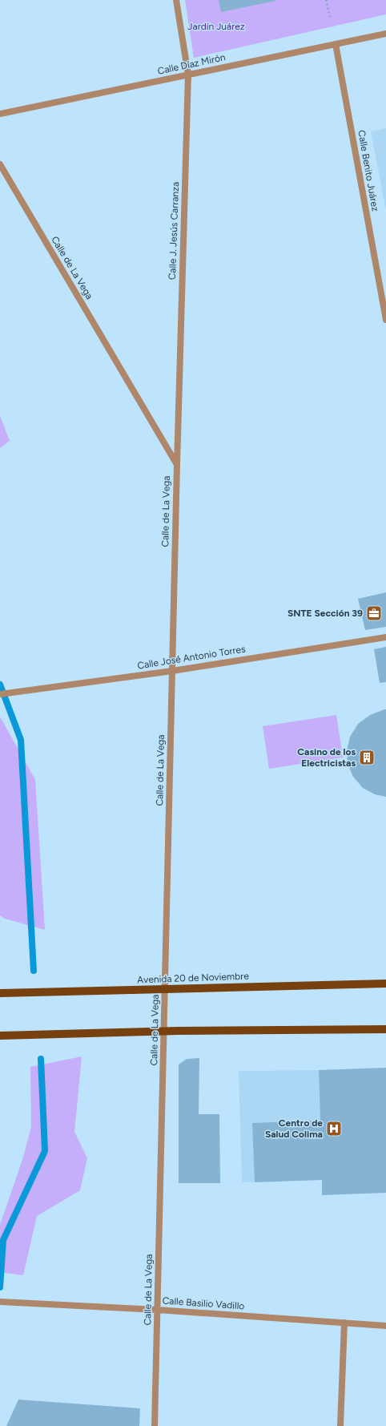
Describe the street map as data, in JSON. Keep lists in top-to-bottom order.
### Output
{
  "streets": {
    "main road": ["Avenida 20 de Noviembre"],
    "street": [
      "Calle Díaz Mirón",
      "Calle Benito Juárez",
      "Calle J. Jesús Carranza",
      "Calle de La Vega",
      "Calle José Antonio Torres",
      "Calle Basilio Vadillo"
    ]
  },
  "crossings": [
    ["Calle Díaz Mirón", "Calle Benito Juárez"],
    ["Calle Díaz Mirón", "Calle J. Jesús Carranza"],
    ["Calle J. Jesús Carranza", "Calle de La Vega"],
    ["Calle de La Vega", "Calle José Antonio Torres"],
    ["Calle de La Vega", "Avenida 20 de Noviembre"],
    ["Calle de La Vega", "Calle Basilio Vadillo"]
  ],
  "parks": ["Jardín Juárez"],
  "places": {
    "office": ["SNTE Sección 39"],
    "building": ["Casino de los Electricistas"],
    "hospital": ["Centro de Salud Colima"]
  }
}
